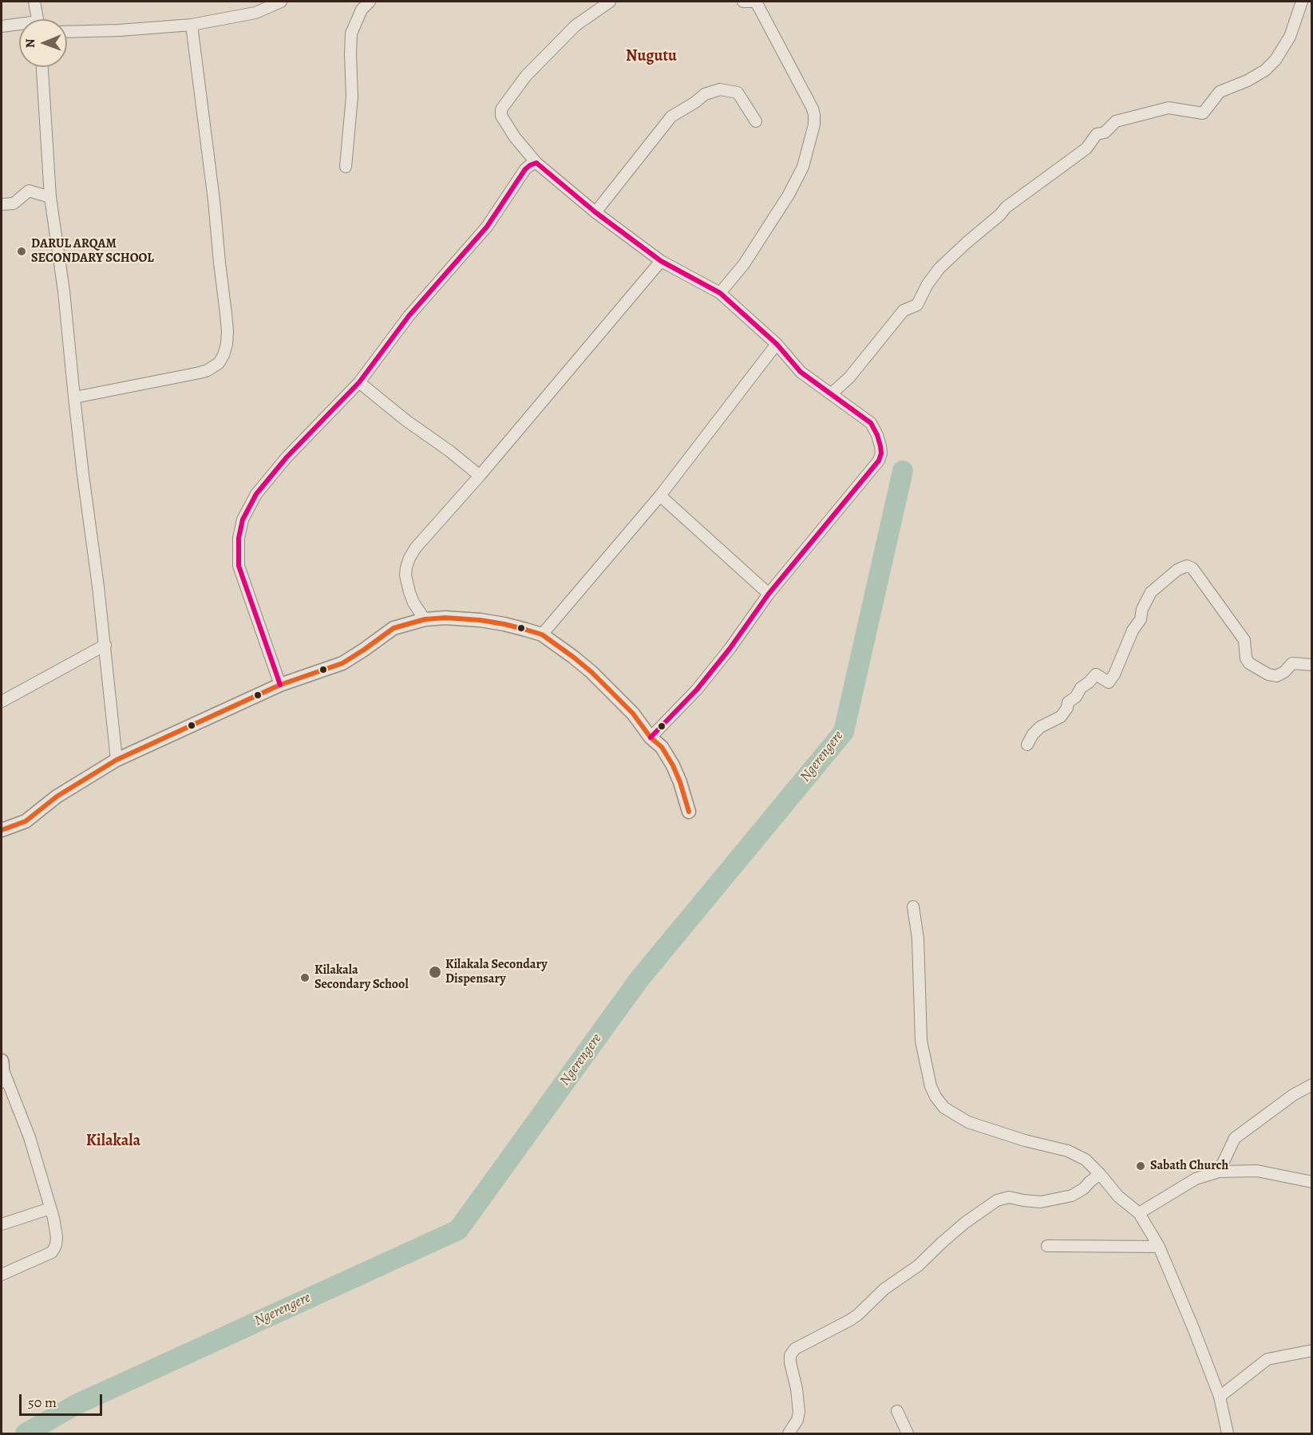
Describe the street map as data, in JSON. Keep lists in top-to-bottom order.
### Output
{
  "districts": ["Nugutu", "Kilakala"],
  "water": ["Ngerengere"],
  "places": [
    "DARUL ARQAM SECONDARY SCHOOL",
    "Kilakala Secondary Dispensary",
    "Kilakala Secondary School",
    "Sabath Church"
  ],
  "scale_bar": "50 m",
  "north": "left"
}
